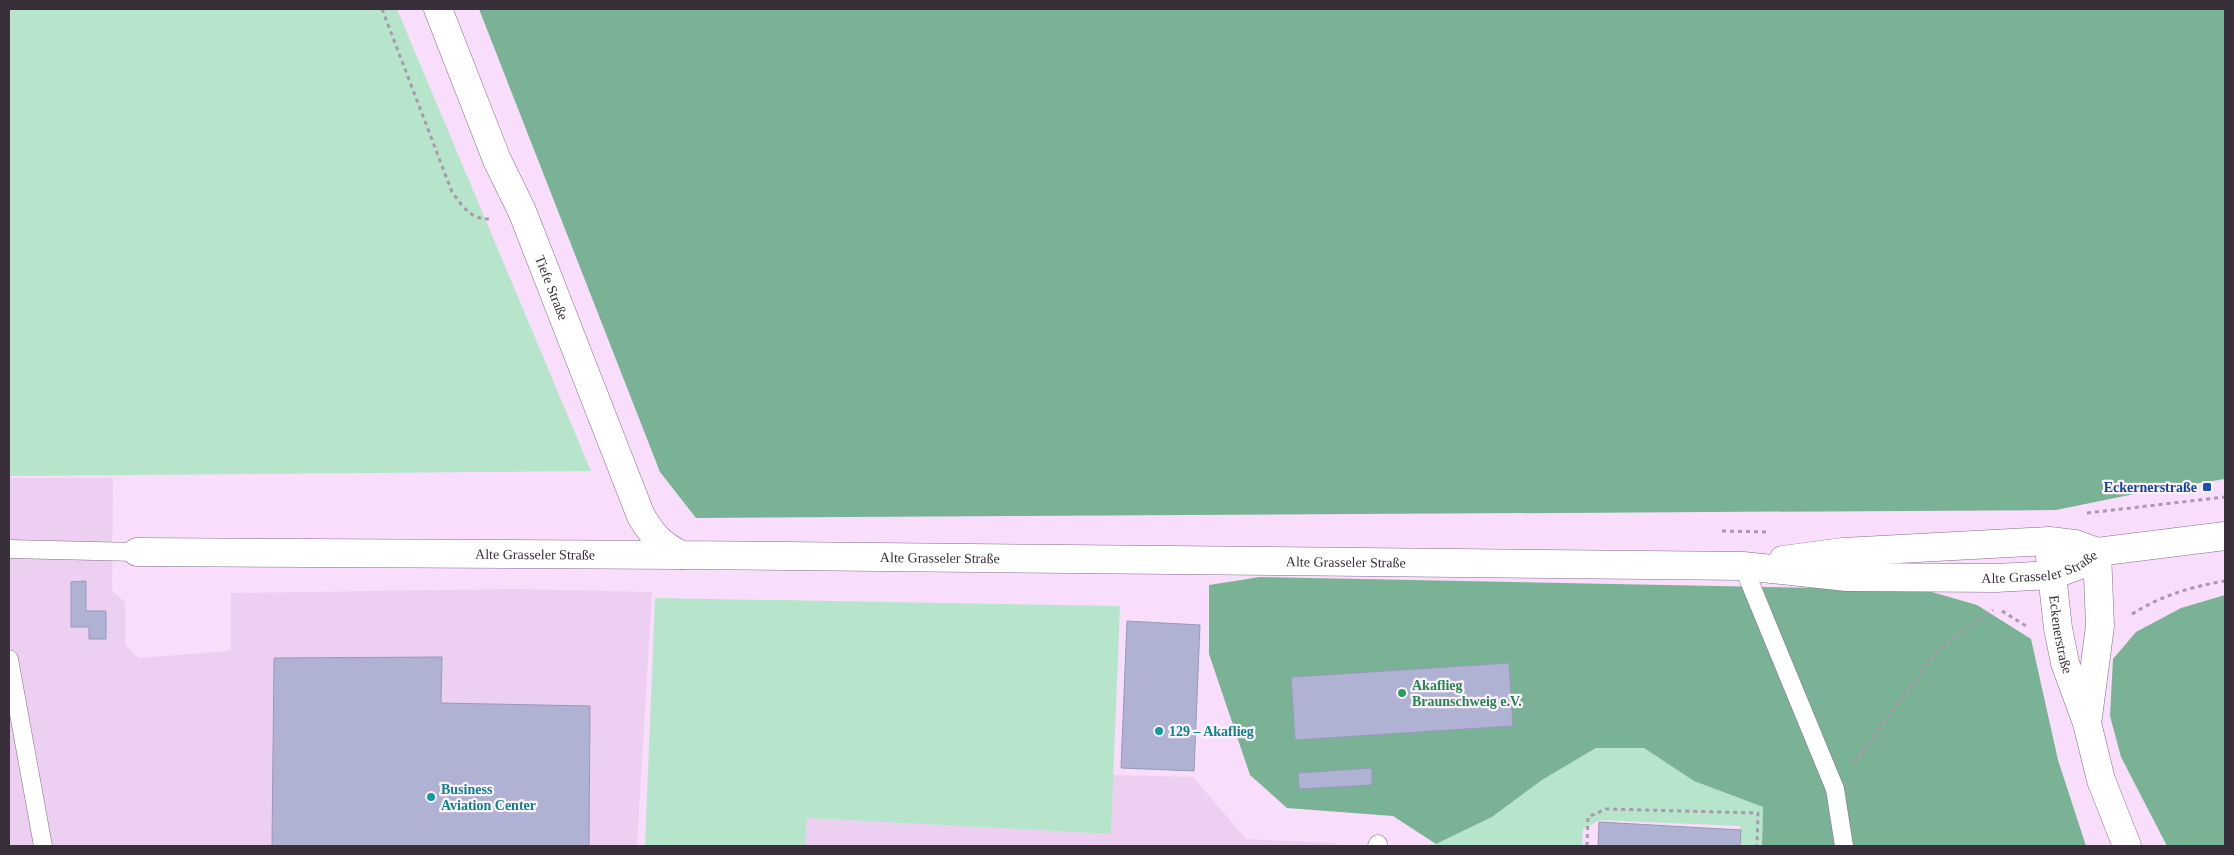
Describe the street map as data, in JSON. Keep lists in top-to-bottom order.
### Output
{
  "streets": {
    "main road": ["Tiefe Straße", "Alte Grasseler Straße", "Eckenerstraße"]
  },
  "crossings": [
    ["Tiefe Straße", "Alte Grasseler Straße"],
    ["Alte Grasseler Straße", "Eckenerstraße"]
  ],
  "places": {
    "transit": ["Eckernerstraße"],
    "other": ["Akaflieg Braunschweig e.V.", "129 – Akaflieg", "Business Aviation Center"]
  }
}
